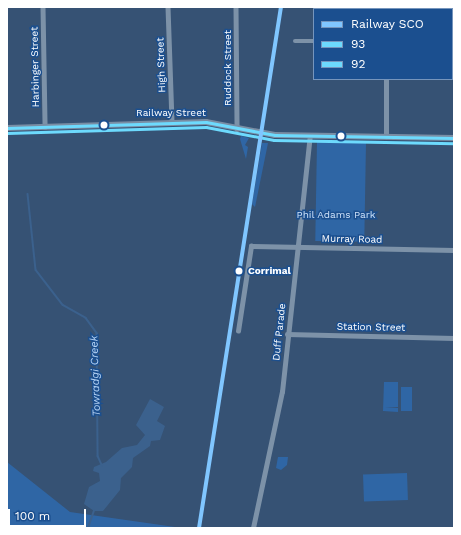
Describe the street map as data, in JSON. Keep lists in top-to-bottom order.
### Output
{
  "streets": {
    "main road": ["Railway Street"],
    "street": [
      "High Street",
      "Harbinger Street",
      "Ruddock Street",
      "Murray Road",
      "Station Street",
      "Duff Parade"
    ]
  },
  "crossings": [
    ["High Street", "Railway Street"],
    ["Harbinger Street", "Railway Street"],
    ["Ruddock Street", "Railway Street"],
    ["Railway Street", "Duff Parade"],
    ["Murray Road", "Duff Parade"],
    ["Station Street", "Duff Parade"]
  ],
  "water": ["Towradgi Creek"],
  "parks": ["Phil Adams Park"],
  "places": ["Corrimal"],
  "lines": ["rail line SCO", "transit line 93", "transit line 92"],
  "legend": ["Railway SCO", "93", "92"],
  "scale_bar": "100 m"
}
